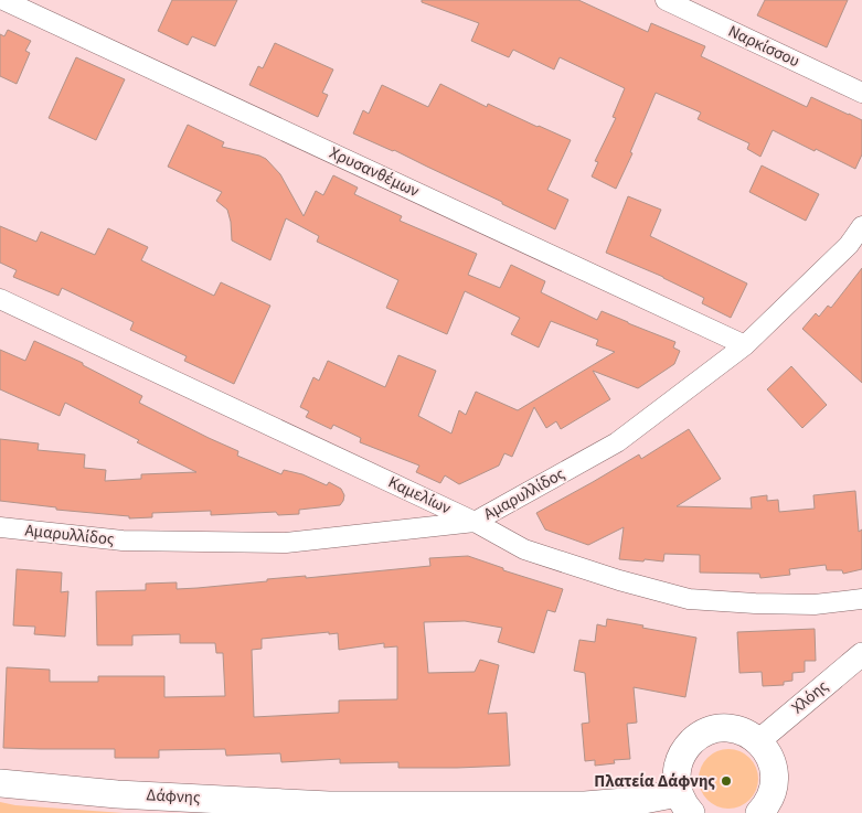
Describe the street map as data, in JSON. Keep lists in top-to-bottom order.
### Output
{
  "streets": {
    "main road": ["Δάφνης"],
    "street": [
      "Ναρκίσσου",
      "Χρυσανθέμων",
      "Αμαρυλλίδος",
      "Καμελίων",
      "Χλόης"
    ]
  },
  "crossings": [
    ["Χρυσανθέμων", "Αμαρυλλίδος"],
    ["Αμαρυλλίδος", "Καμελίων"]
  ],
  "places": ["Πλατεία Δάφνης"]
}
